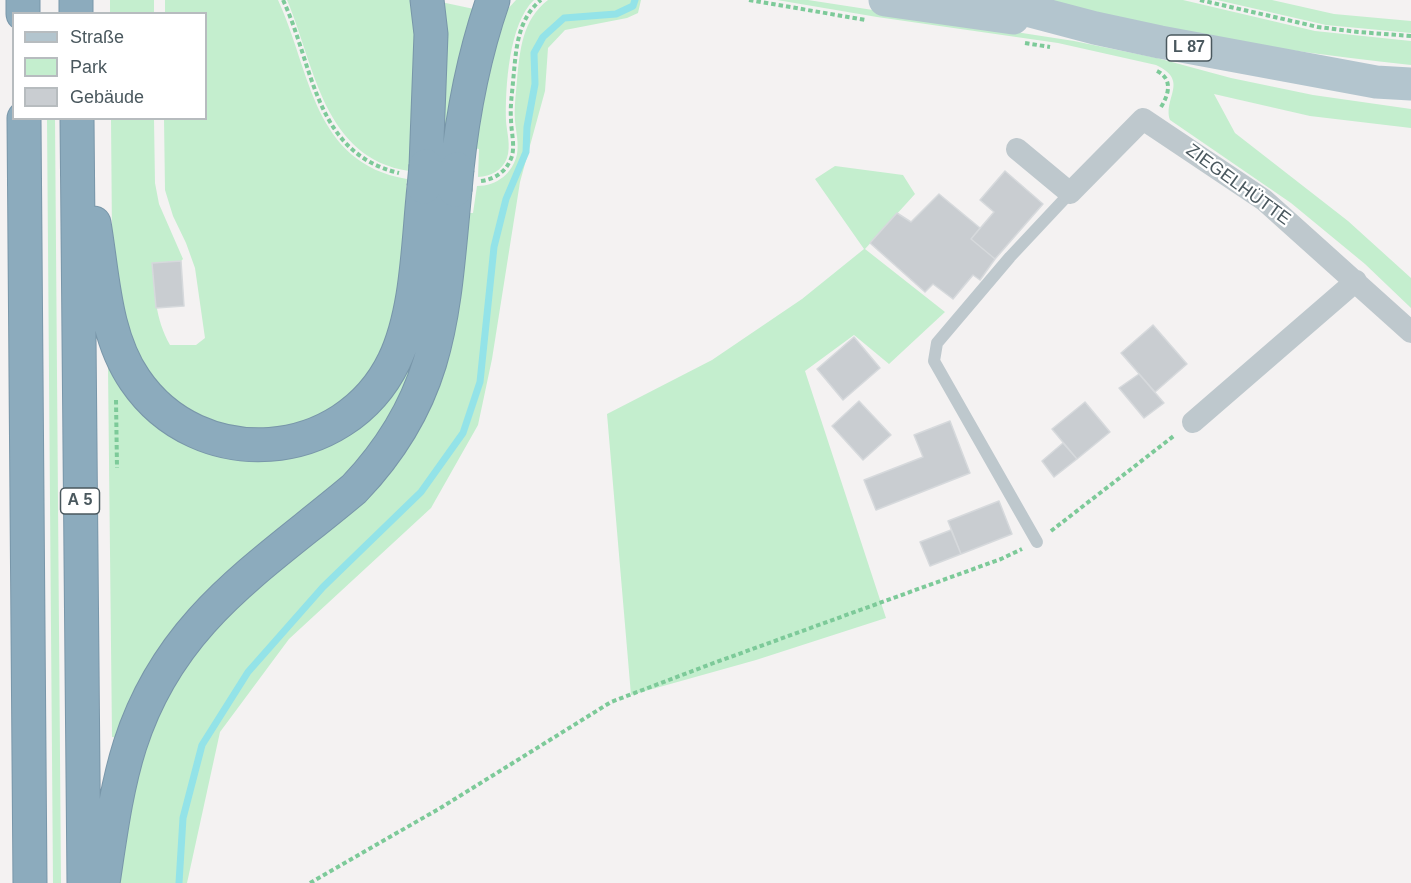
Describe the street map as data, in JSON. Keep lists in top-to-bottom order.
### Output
{
  "streets": {
    "highway": ["A 5"],
    "main road": ["L 87"],
    "street": ["ZIEGELHÜTTE"]
  },
  "legend": ["Straße", "Park", "Gebäude"]
}
